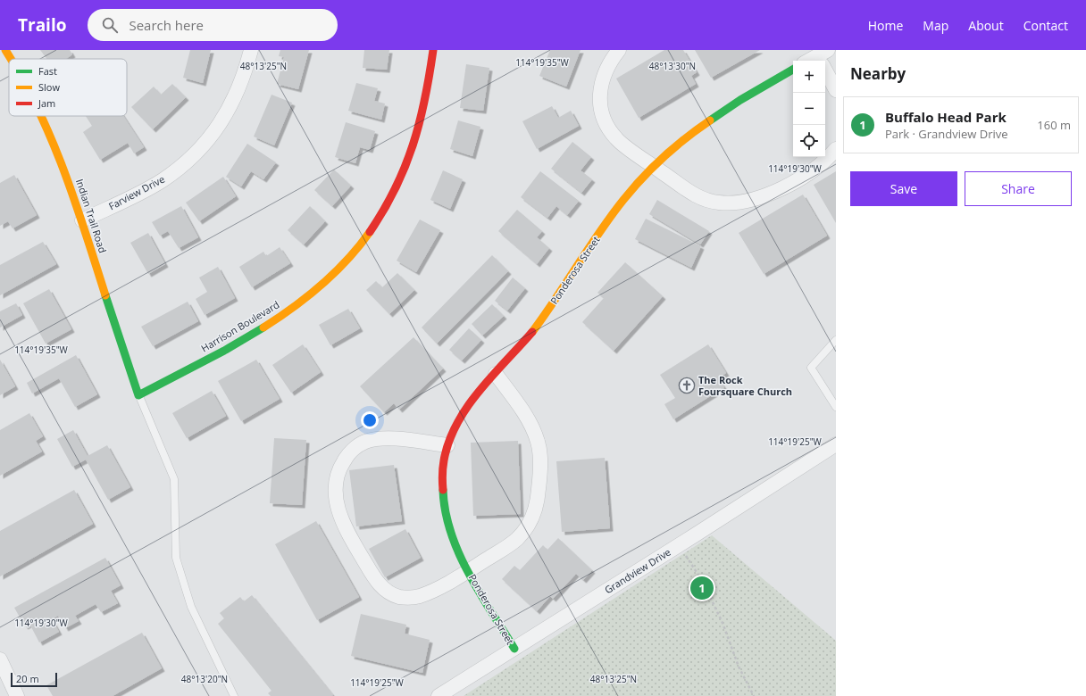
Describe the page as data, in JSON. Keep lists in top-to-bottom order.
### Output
{
  "streets": {
    "street": [
      "Farview Drive",
      "Indian Trail Road",
      "Ponderosa Street",
      "Harrison Boulevard",
      "Grandview Drive"
    ]
  },
  "crossings": [
    ["Farview Drive", "Indian Trail Road"],
    ["Indian Trail Road", "Harrison Boulevard"],
    ["Ponderosa Street", "Grandview Drive"]
  ],
  "places": {
    "church": ["The Rock Foursquare Church"]
  },
  "legend": ["Fast", "Slow", "Jam"],
  "scale_bar": "20 m",
  "page": {
    "header": "Trailo",
    "search": "Search here",
    "nav": [
      "Home",
      "Map",
      "About",
      "Contact"
    ],
    "heading": "Nearby",
    "map_buttons": ["+", "−"],
    "list": [
      {
        "mark": "1",
        "name": "Buffalo Head Park",
        "note": "Park · Grandview Drive",
        "value": "160 m"
      }
    ],
    "buttons": ["Save", "Share"],
    "pins": "1",
    "scale": "20 m"
  },
  "coordinates": [
    "114°19'35\"W",
    "48°13'25\"N",
    "48°13'30\"N",
    "114°19'30\"W",
    "114°19'25\"W",
    "48°13'20\"N"
  ]
}
